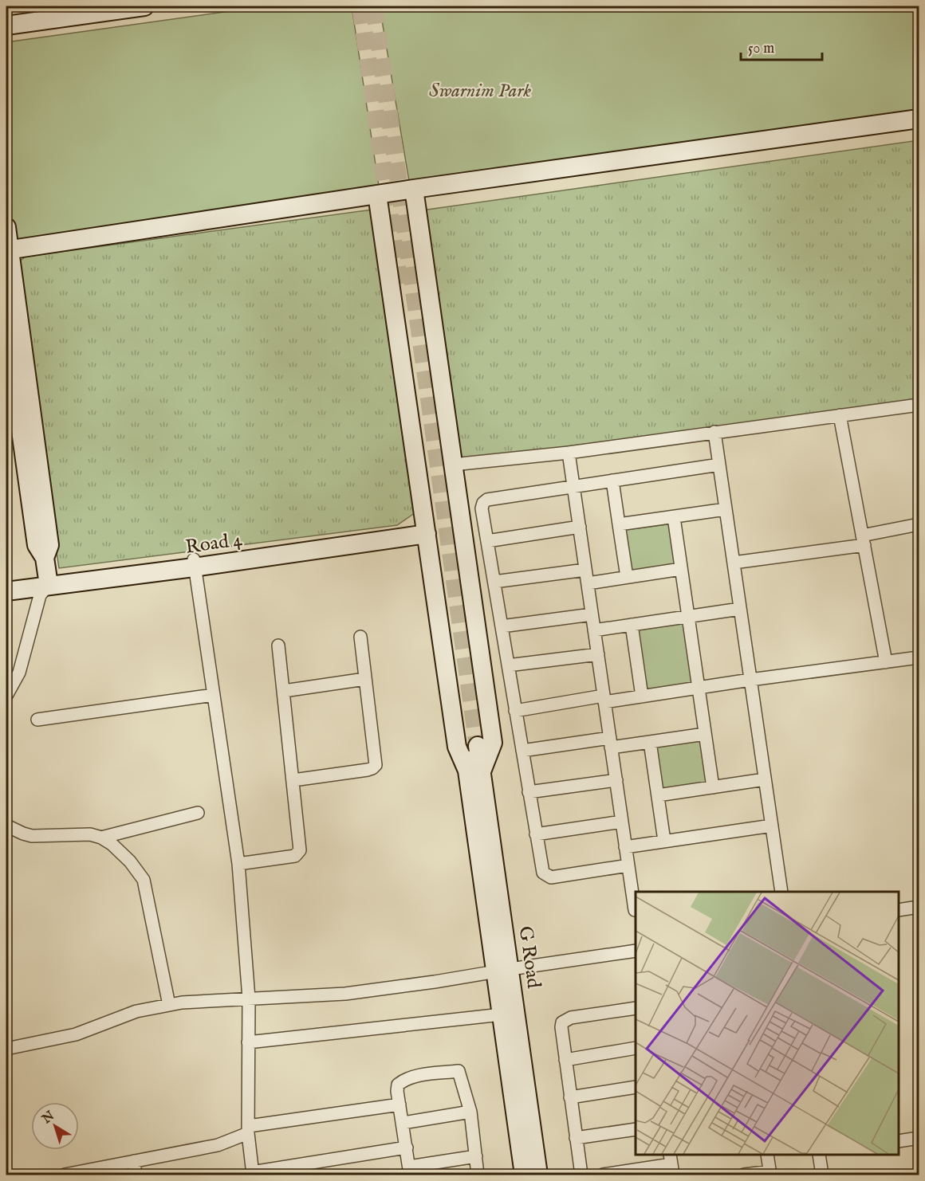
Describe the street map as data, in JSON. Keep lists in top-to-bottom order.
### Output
{
  "streets": {
    "street": ["Road 4", "G Road"]
  },
  "parks": ["Swarnim Park"],
  "scale_bar": "50 m",
  "north": "top left"
}
